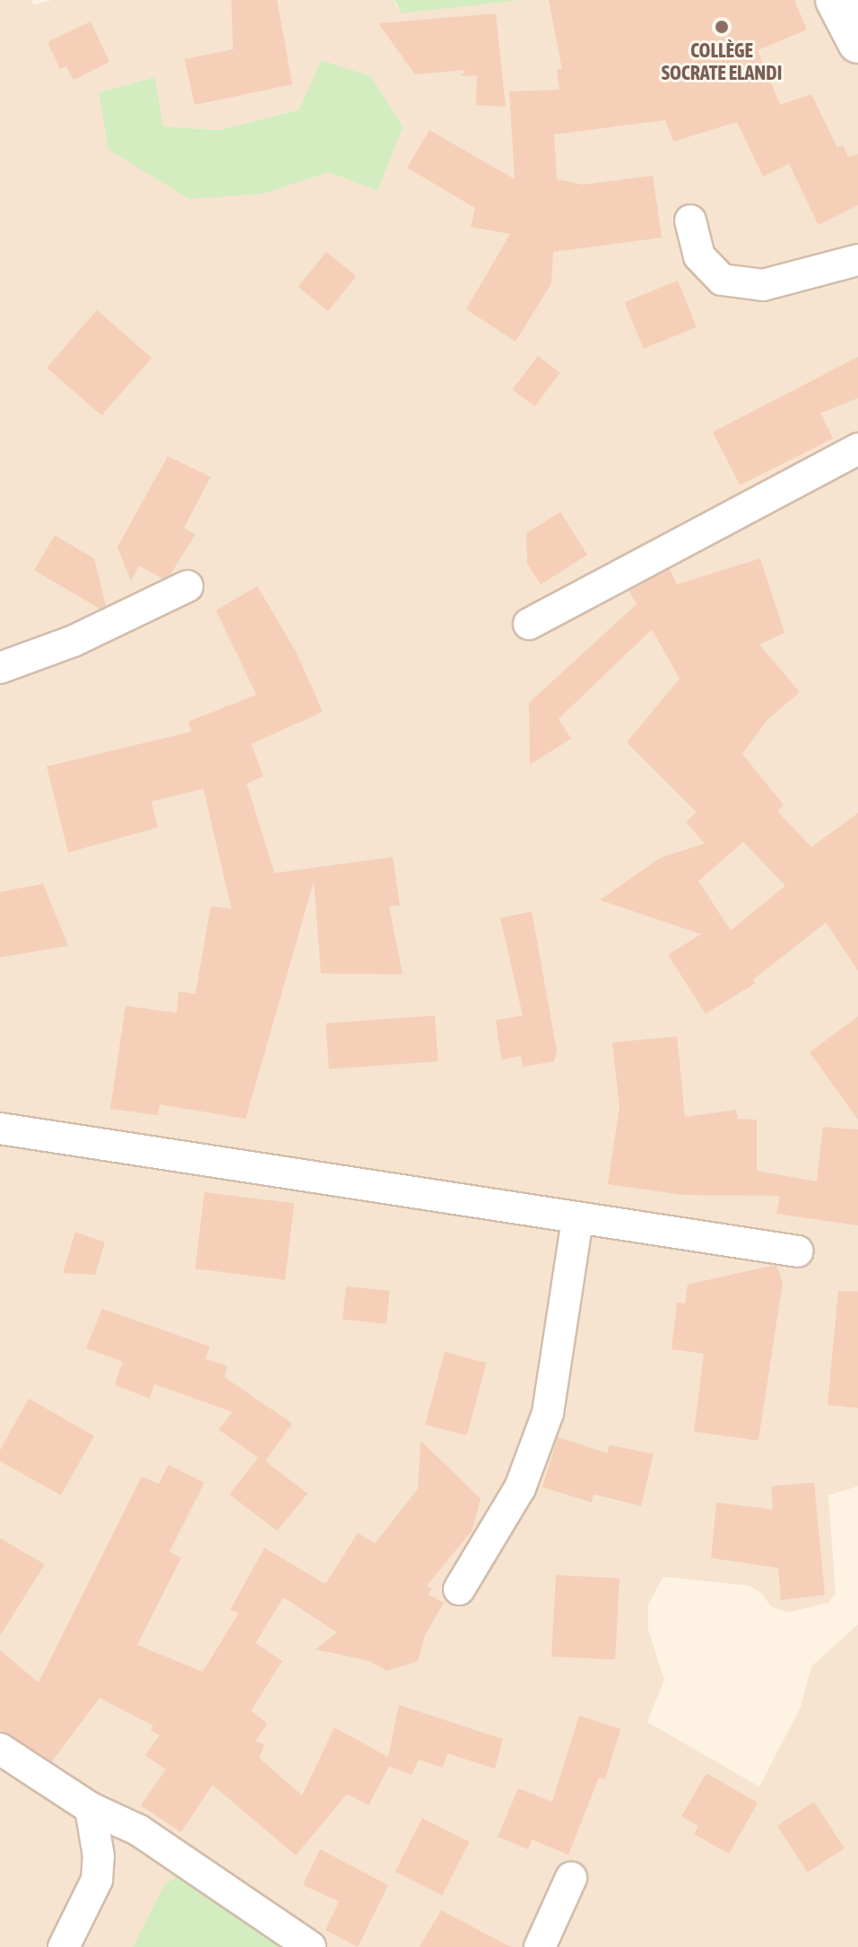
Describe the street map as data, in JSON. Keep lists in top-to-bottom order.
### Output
{
  "places": ["COLLÈGE SOCRATE ELANDI"]
}
